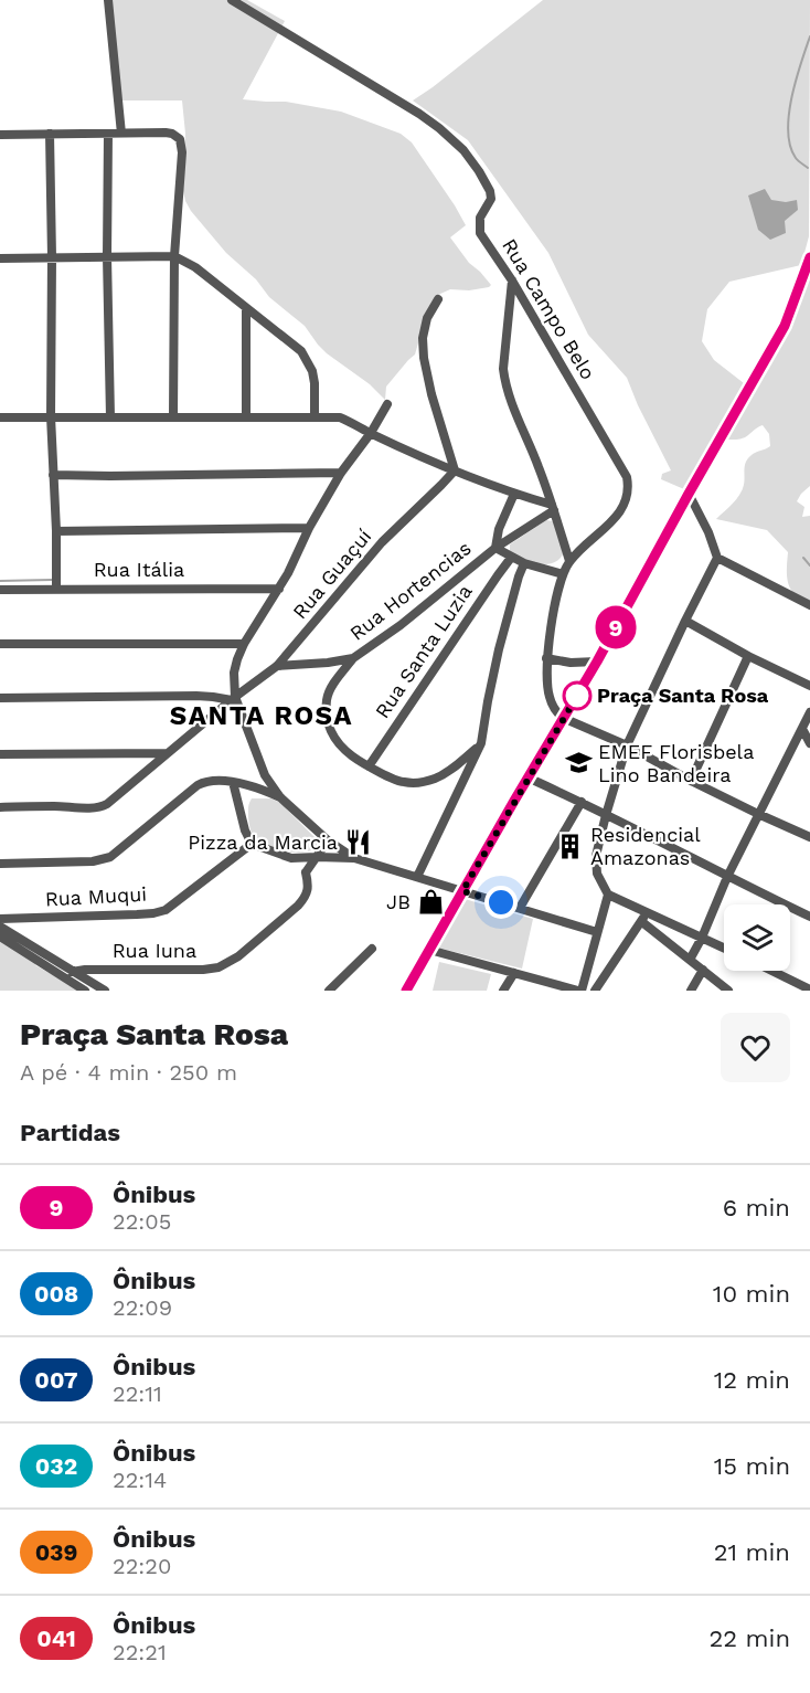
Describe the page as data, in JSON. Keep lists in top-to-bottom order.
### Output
{
  "streets": {
    "street": [
      "Rua Campo Belo",
      "Rua Itália",
      "Rua Guaçuí",
      "Rua Hortencias",
      "Rua Santa Luzia",
      "Rua Muqui",
      "Rua Iuna"
    ]
  },
  "crossings": [
    ["Rua Guaçuí", "Rua Hortencias"]
  ],
  "districts": ["SANTA ROSA"],
  "places": {
    "other": ["Praça Santa Rosa"],
    "school or university": ["EMEF Florisbela Lino Bandeira"],
    "restaurant": ["Pizza da Marcia"],
    "building": ["Residencial Amazonas"],
    "shop": ["JB"]
  },
  "lines": ["bus line 9"],
  "page": {
    "on_map": "9",
    "heading": [
      ["Praça Santa Rosa", "A pé · 4 min · 250 m"],
      "Partidas"
    ],
    "list": [
      {
        "mark": "9",
        "name": "Ônibus",
        "note": "22:05",
        "value": "6 min"
      },
      {
        "mark": "008",
        "name": "Ônibus",
        "note": "22:09",
        "value": "10 min"
      },
      {
        "mark": "007",
        "name": "Ônibus",
        "note": "22:11",
        "value": "12 min"
      },
      {
        "mark": "032",
        "name": "Ônibus",
        "note": "22:14",
        "value": "15 min"
      },
      {
        "mark": "039",
        "name": "Ônibus",
        "note": "22:20",
        "value": "21 min"
      },
      {
        "mark": "041",
        "name": "Ônibus",
        "note": "22:21",
        "value": "22 min"
      }
    ]
  }
}
